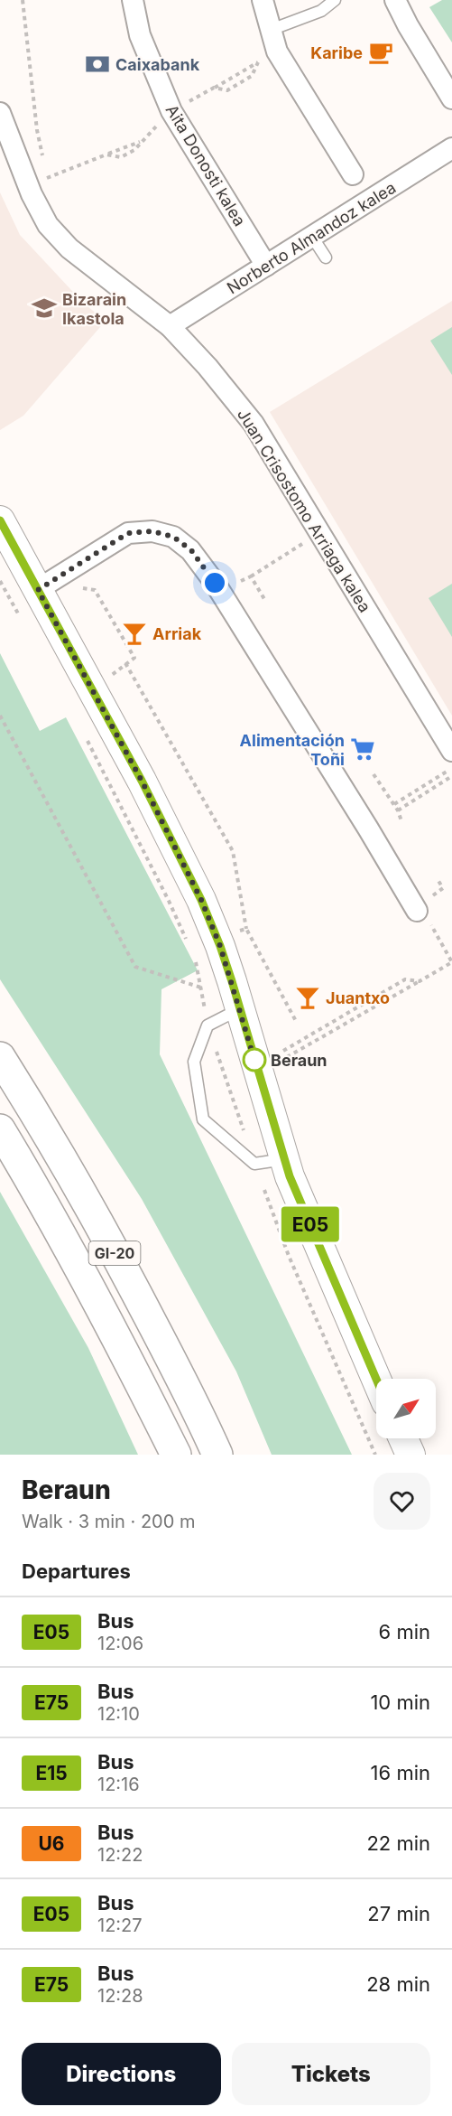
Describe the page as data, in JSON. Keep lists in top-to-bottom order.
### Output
{
  "streets": {
    "highway": ["GI-20"],
    "street": ["Aita Donosti kalea", "Norberto Almandoz kalea", "Juan Crisostomo Arriaga kalea"]
  },
  "crossings": [
    ["Aita Donosti kalea", "Norberto Almandoz kalea"],
    ["Norberto Almandoz kalea", "Juan Crisostomo Arriaga kalea"]
  ],
  "places": {
    "cafe": ["Karibe"],
    "bank": ["Caixabank"],
    "school or university": ["Bizarain Ikastola"],
    "bar": ["Arriak", "Juantxo"],
    "supermarket": ["Alimentación Toñi"],
    "other": ["Beraun"]
  },
  "lines": ["bus line E05"],
  "north": "top right",
  "page": {
    "on_map": "E05",
    "heading": [
      ["Beraun", "Walk · 3 min · 200 m"],
      "Departures"
    ],
    "list": [
      {
        "mark": "E05",
        "name": "Bus",
        "note": "12:06",
        "value": "6 min"
      },
      {
        "mark": "E75",
        "name": "Bus",
        "note": "12:10",
        "value": "10 min"
      },
      {
        "mark": "E15",
        "name": "Bus",
        "note": "12:16",
        "value": "16 min"
      },
      {
        "mark": "U6",
        "name": "Bus",
        "note": "12:22",
        "value": "22 min"
      },
      {
        "mark": "E05",
        "name": "Bus",
        "note": "12:27",
        "value": "27 min"
      },
      {
        "mark": "E75",
        "name": "Bus",
        "note": "12:28",
        "value": "28 min"
      }
    ],
    "buttons": ["Directions", "Tickets"]
  }
}
